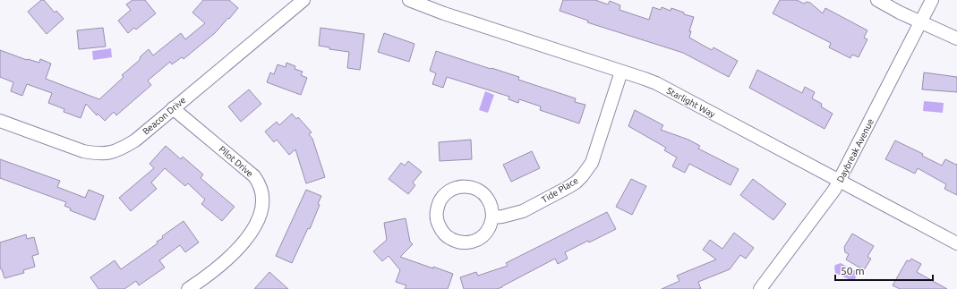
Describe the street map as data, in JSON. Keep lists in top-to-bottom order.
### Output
{
  "streets": {
    "street": [
      "Starlight Way",
      "Beacon Drive",
      "Daybreak Avenue",
      "Pilot Drive",
      "Tide Place"
    ]
  },
  "crossings": [
    ["Starlight Way", "Daybreak Avenue"],
    ["Starlight Way", "Tide Place"],
    ["Beacon Drive", "Pilot Drive"]
  ],
  "scale_bar": "50 m"
}
